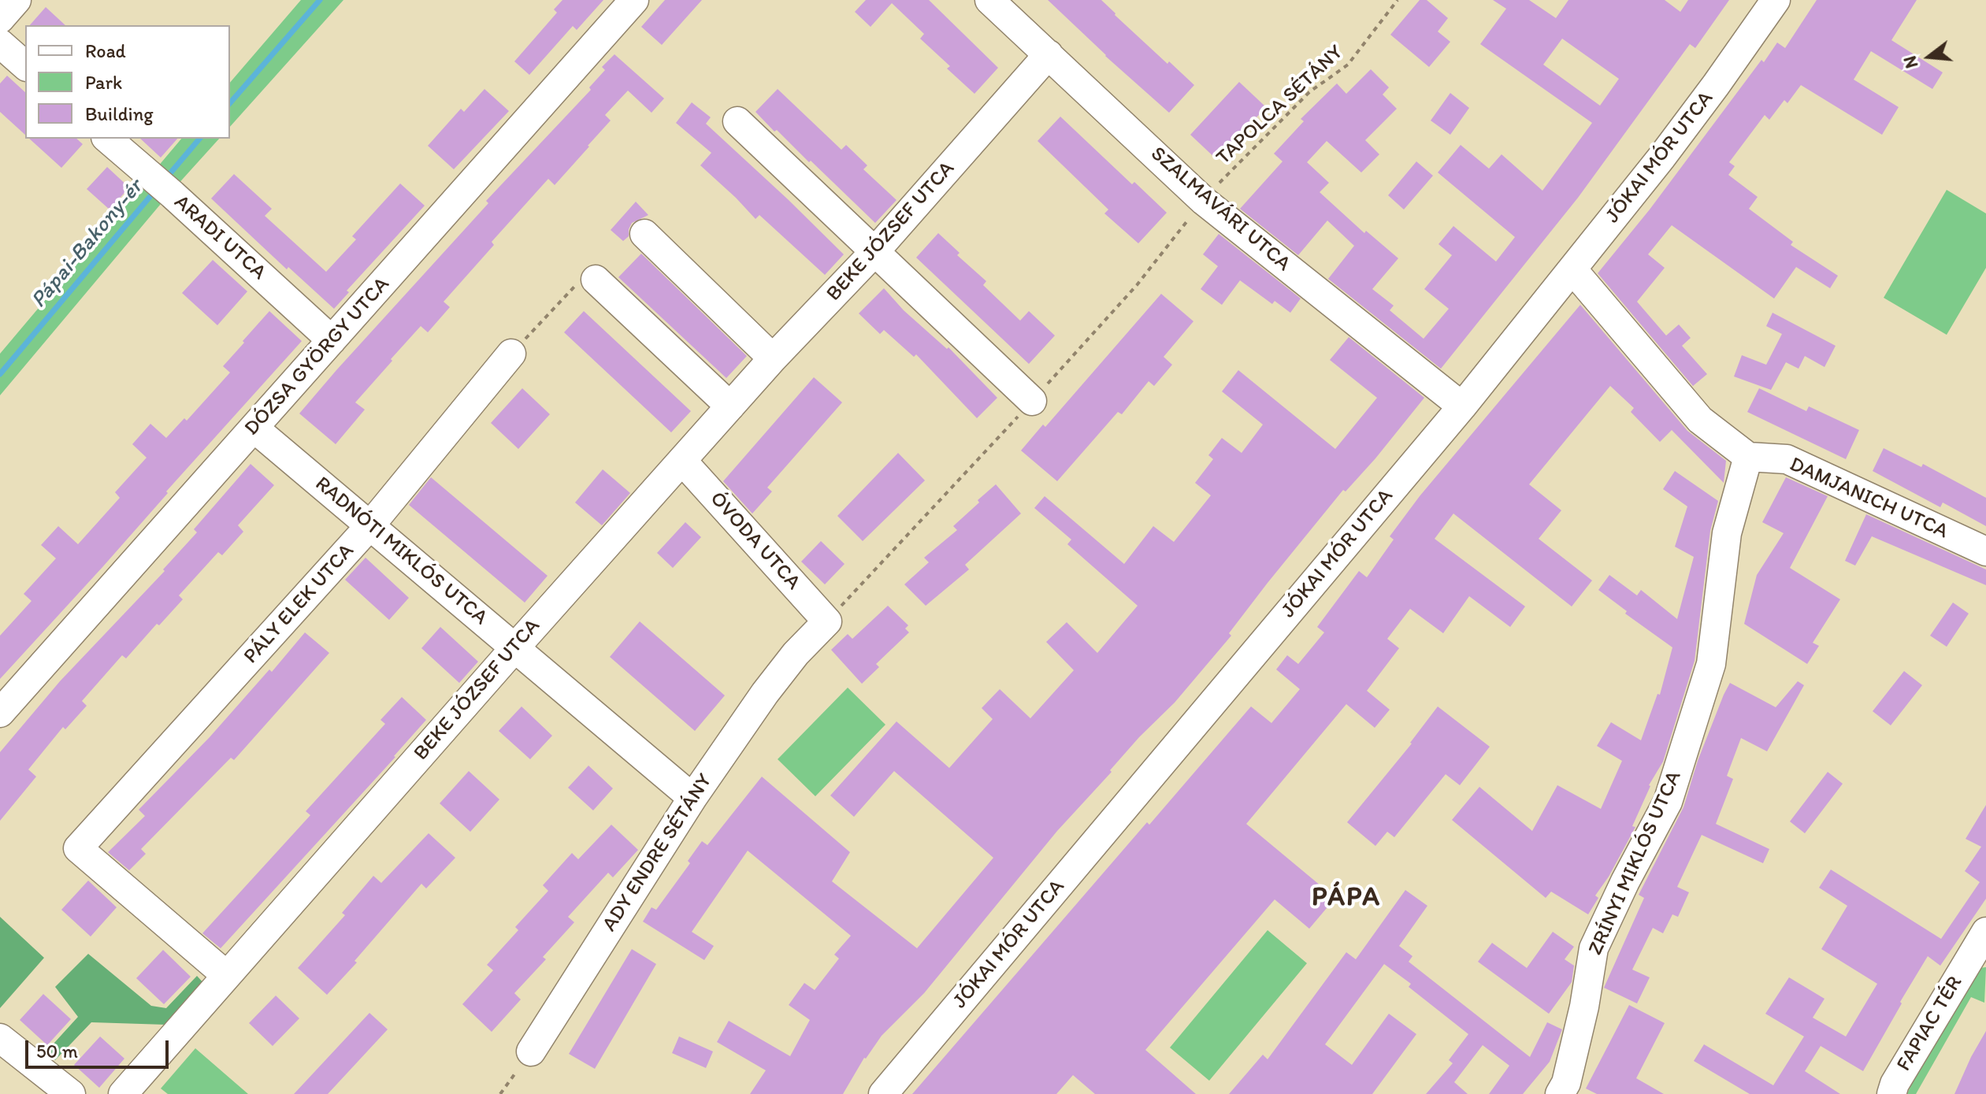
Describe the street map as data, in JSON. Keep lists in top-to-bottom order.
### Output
{
  "streets": {
    "street": [
      "JÓKAI MÓR UTCA",
      "SZALMAVÁRI UTCA",
      "BEKE JÓZSEF UTCA",
      "ARADI UTCA",
      "DÓZSA GYÖRGY UTCA",
      "DAMJANICH UTCA",
      "ÓVODA UTCA",
      "RADNÓTI MIKLÓS UTCA",
      "PÁLY ELEK UTCA",
      "ADY ENDRE SÉTÁNY",
      "ZRÍNYI MIKLÓS UTCA",
      "FAPIAC TÉR"
    ],
    "path": ["TAPOLCA SÉTÁNY"]
  },
  "crossings": [
    ["TAPOLCA SÉTÁNY", "SZALMAVÁRI UTCA"],
    ["JÓKAI MÓR UTCA", "SZALMAVÁRI UTCA"],
    ["SZALMAVÁRI UTCA", "BEKE JÓZSEF UTCA"],
    ["BEKE JÓZSEF UTCA", "ÓVODA UTCA"],
    ["BEKE JÓZSEF UTCA", "RADNÓTI MIKLÓS UTCA"],
    ["BEKE JÓZSEF UTCA", "PÁLY ELEK UTCA"],
    ["ARADI UTCA", "DÓZSA GYÖRGY UTCA"],
    ["DÓZSA GYÖRGY UTCA", "RADNÓTI MIKLÓS UTCA"],
    ["DAMJANICH UTCA", "ZRÍNYI MIKLÓS UTCA"],
    ["ÓVODA UTCA", "ADY ENDRE SÉTÁNY"],
    ["RADNÓTI MIKLÓS UTCA", "PÁLY ELEK UTCA"],
    ["RADNÓTI MIKLÓS UTCA", "ADY ENDRE SÉTÁNY"]
  ],
  "districts": ["PÁPA"],
  "water": ["Pápai-Bakony-ér"],
  "legend": ["Road", "Park", "Building"],
  "scale_bar": "50 m",
  "north": "left"
}
